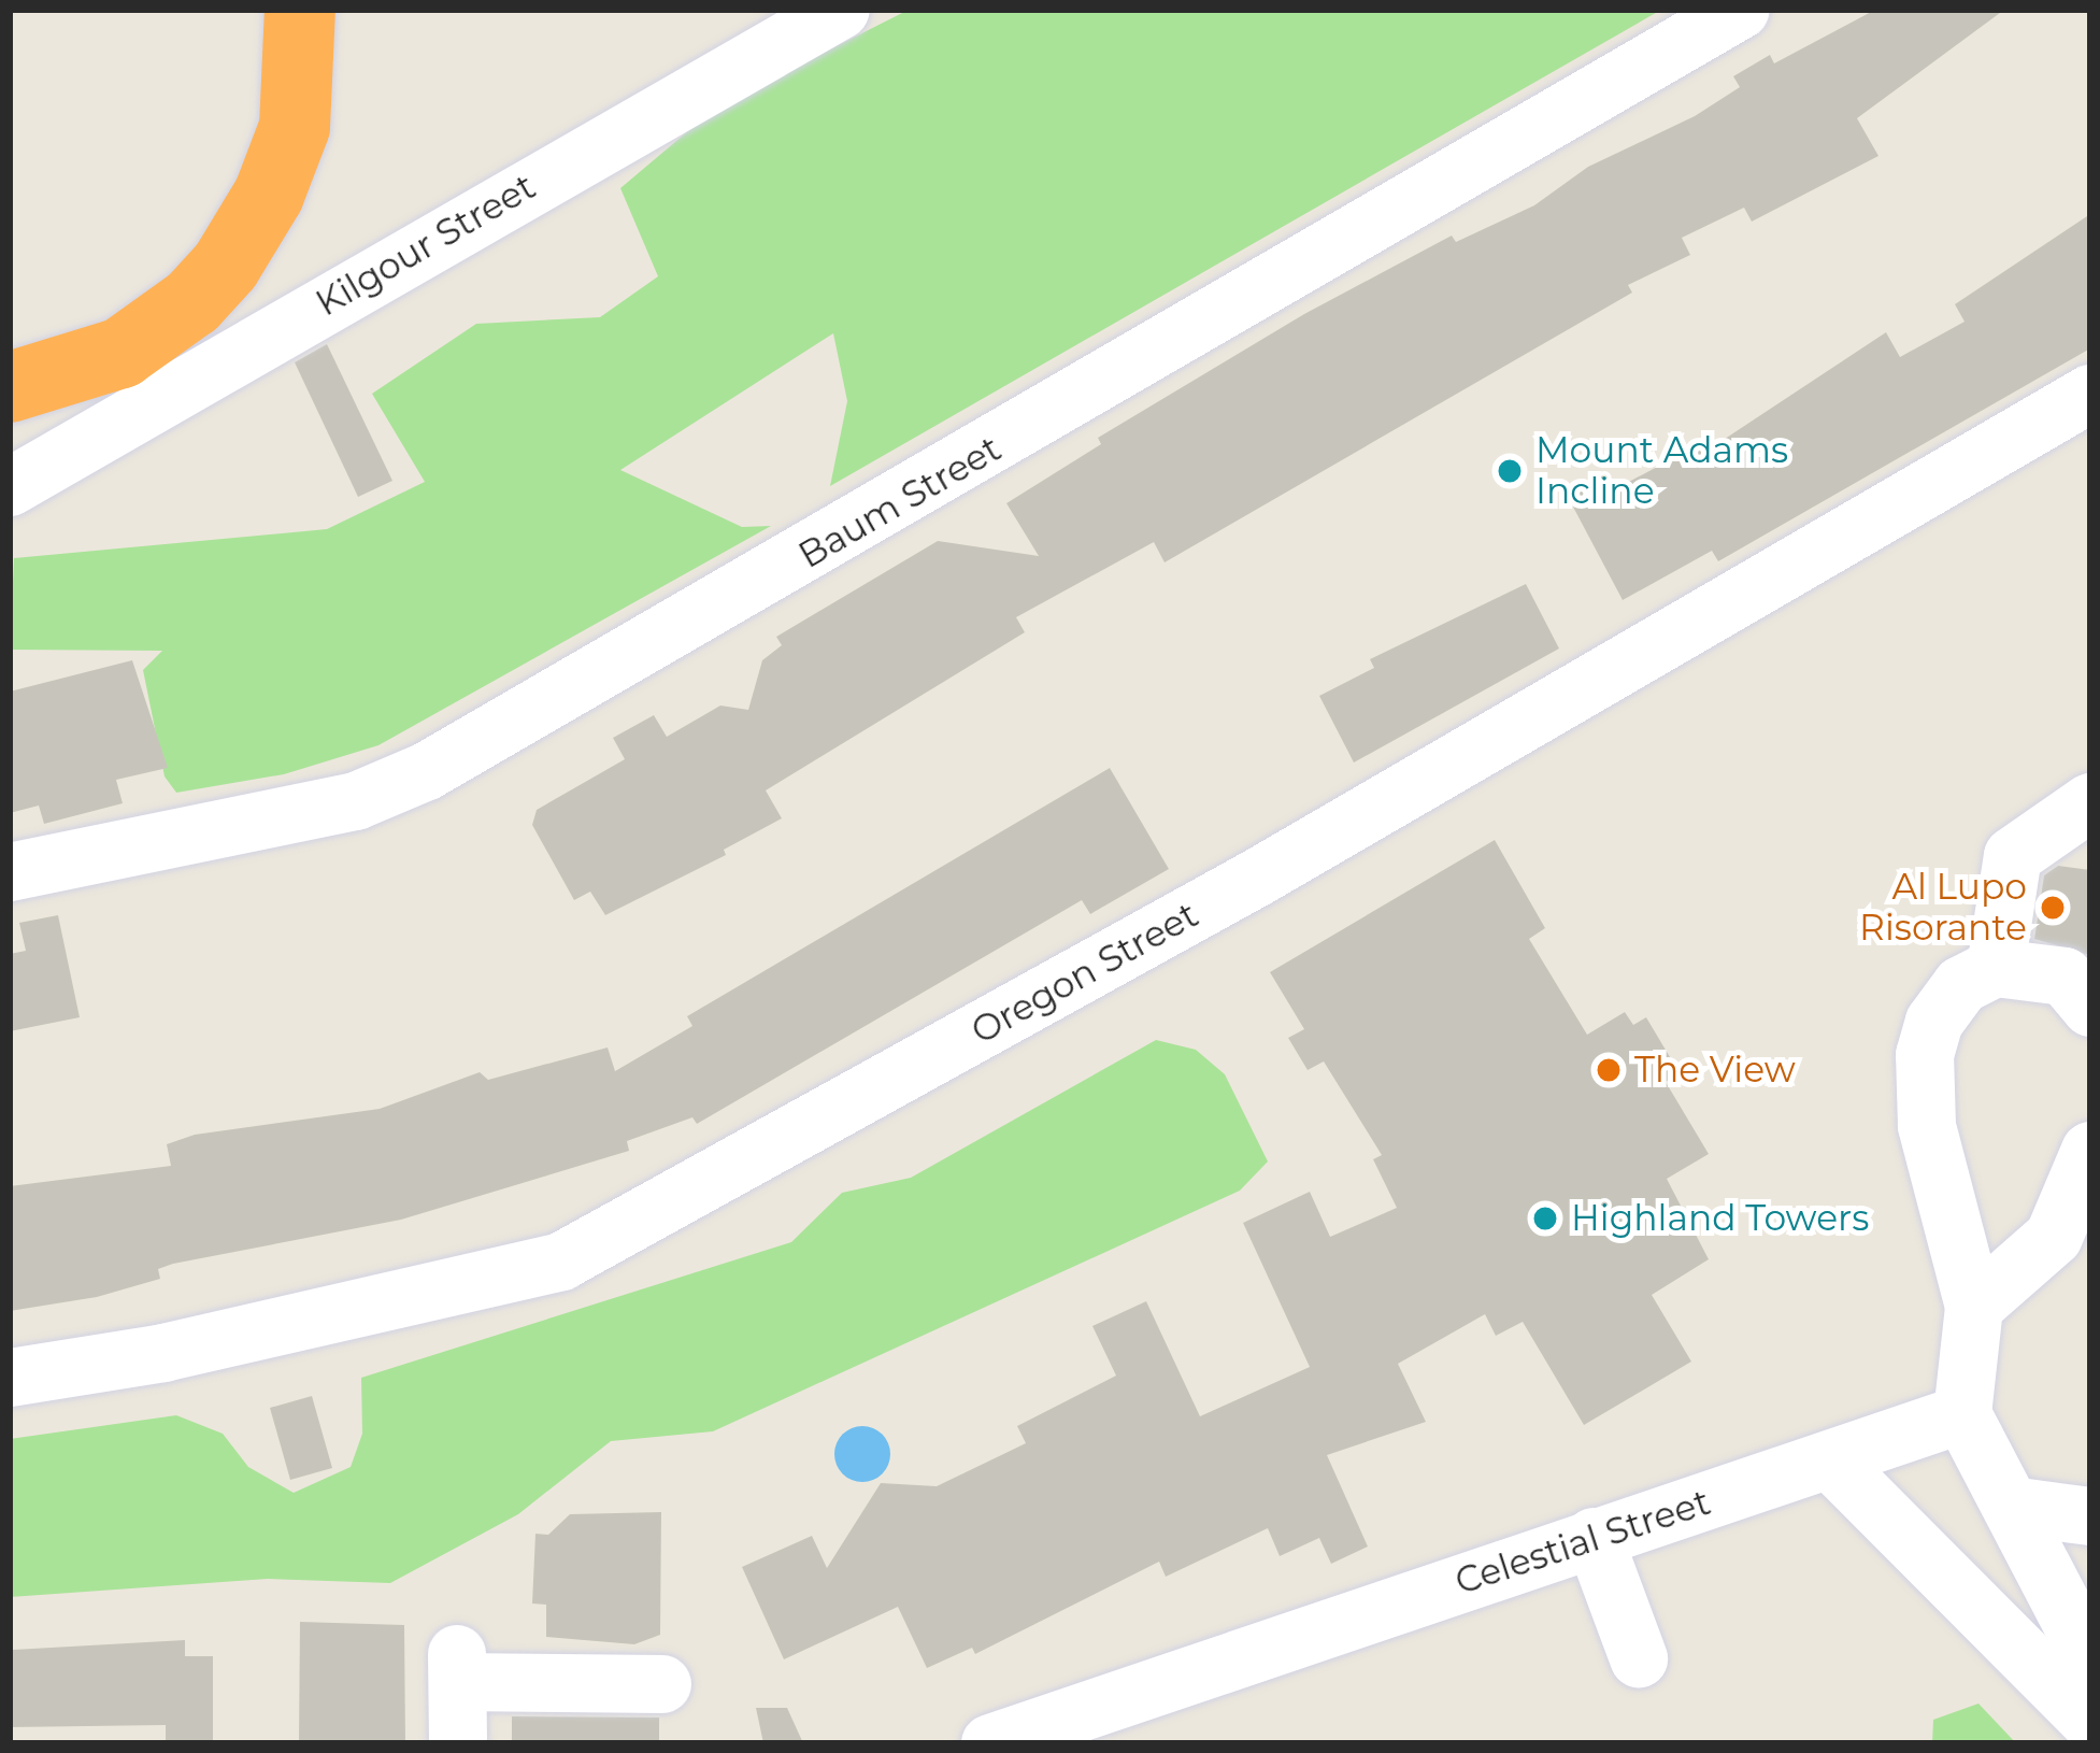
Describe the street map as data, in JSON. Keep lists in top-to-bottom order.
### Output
{
  "streets": {
    "street": [
      "Kilgour Street",
      "Baum Street",
      "Oregon Street",
      "Celestial Street"
    ]
  },
  "places": [
    "Mount Adams Incline",
    "Al Lupo Risorante",
    "The View",
    "Highland Towers"
  ]
}
